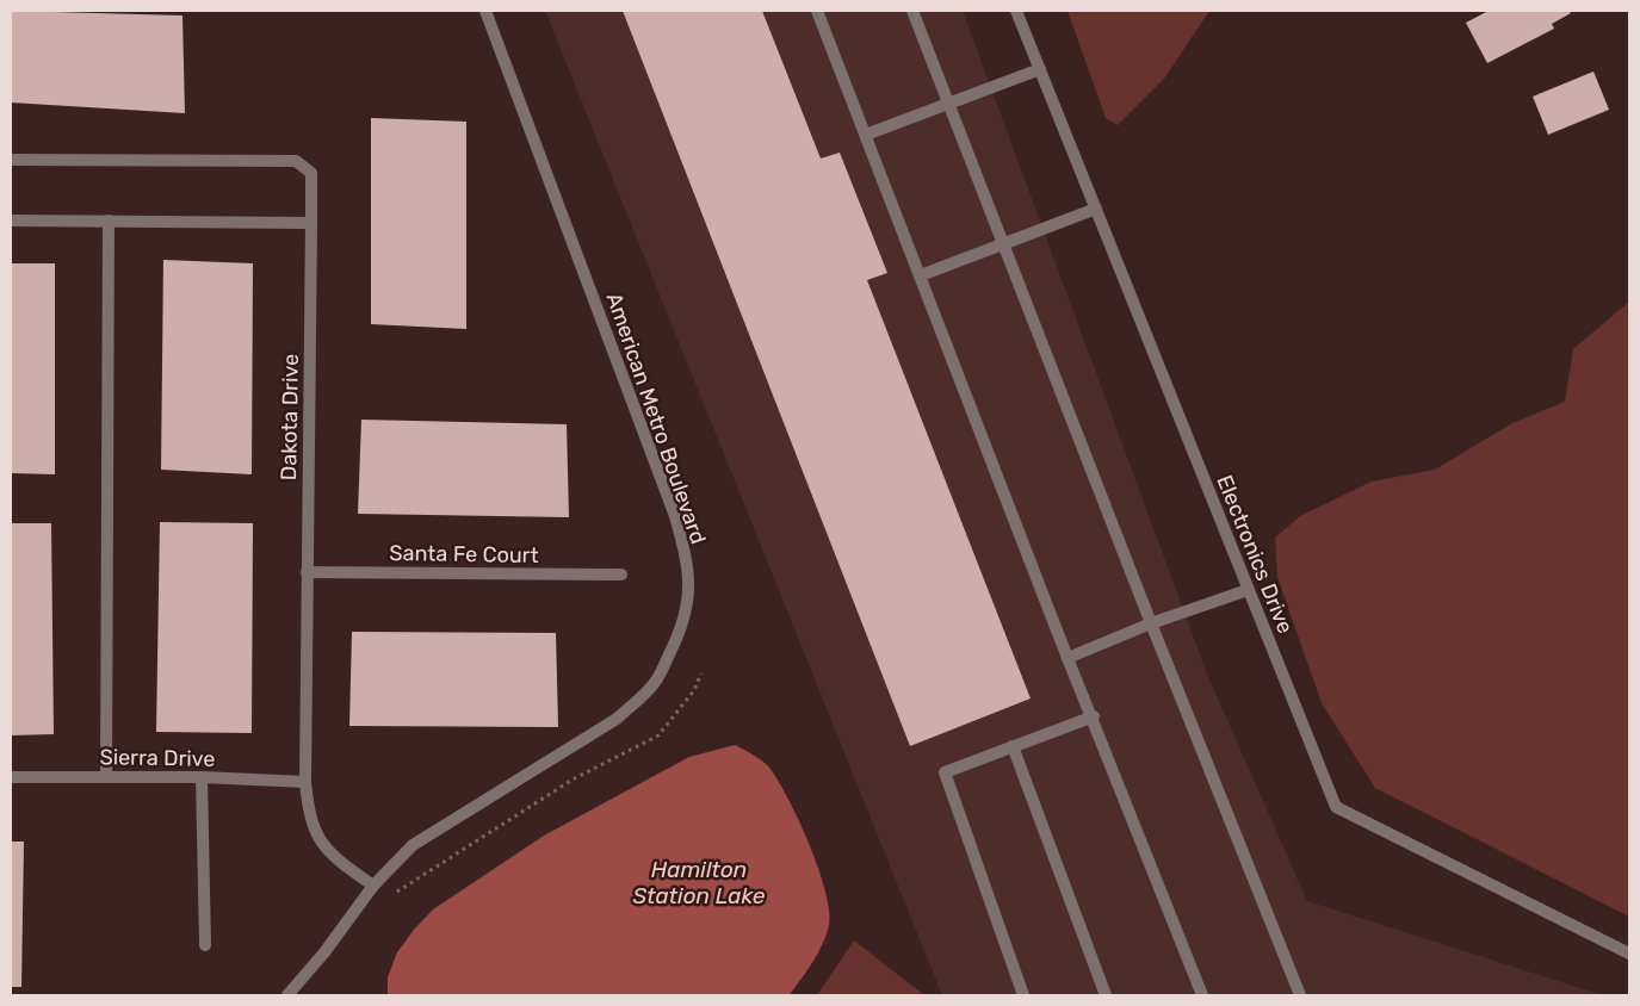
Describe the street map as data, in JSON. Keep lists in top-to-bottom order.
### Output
{
  "streets": {
    "street": [
      "Dakota Drive",
      "American Metro Boulevard",
      "Santa Fe Court",
      "Electronics Drive",
      "Sierra Drive"
    ]
  },
  "crossings": [
    ["Dakota Drive", "American Metro Boulevard"],
    ["Dakota Drive", "Santa Fe Court"],
    ["Dakota Drive", "Sierra Drive"]
  ],
  "water": ["Hamilton Station Lake"]
}
